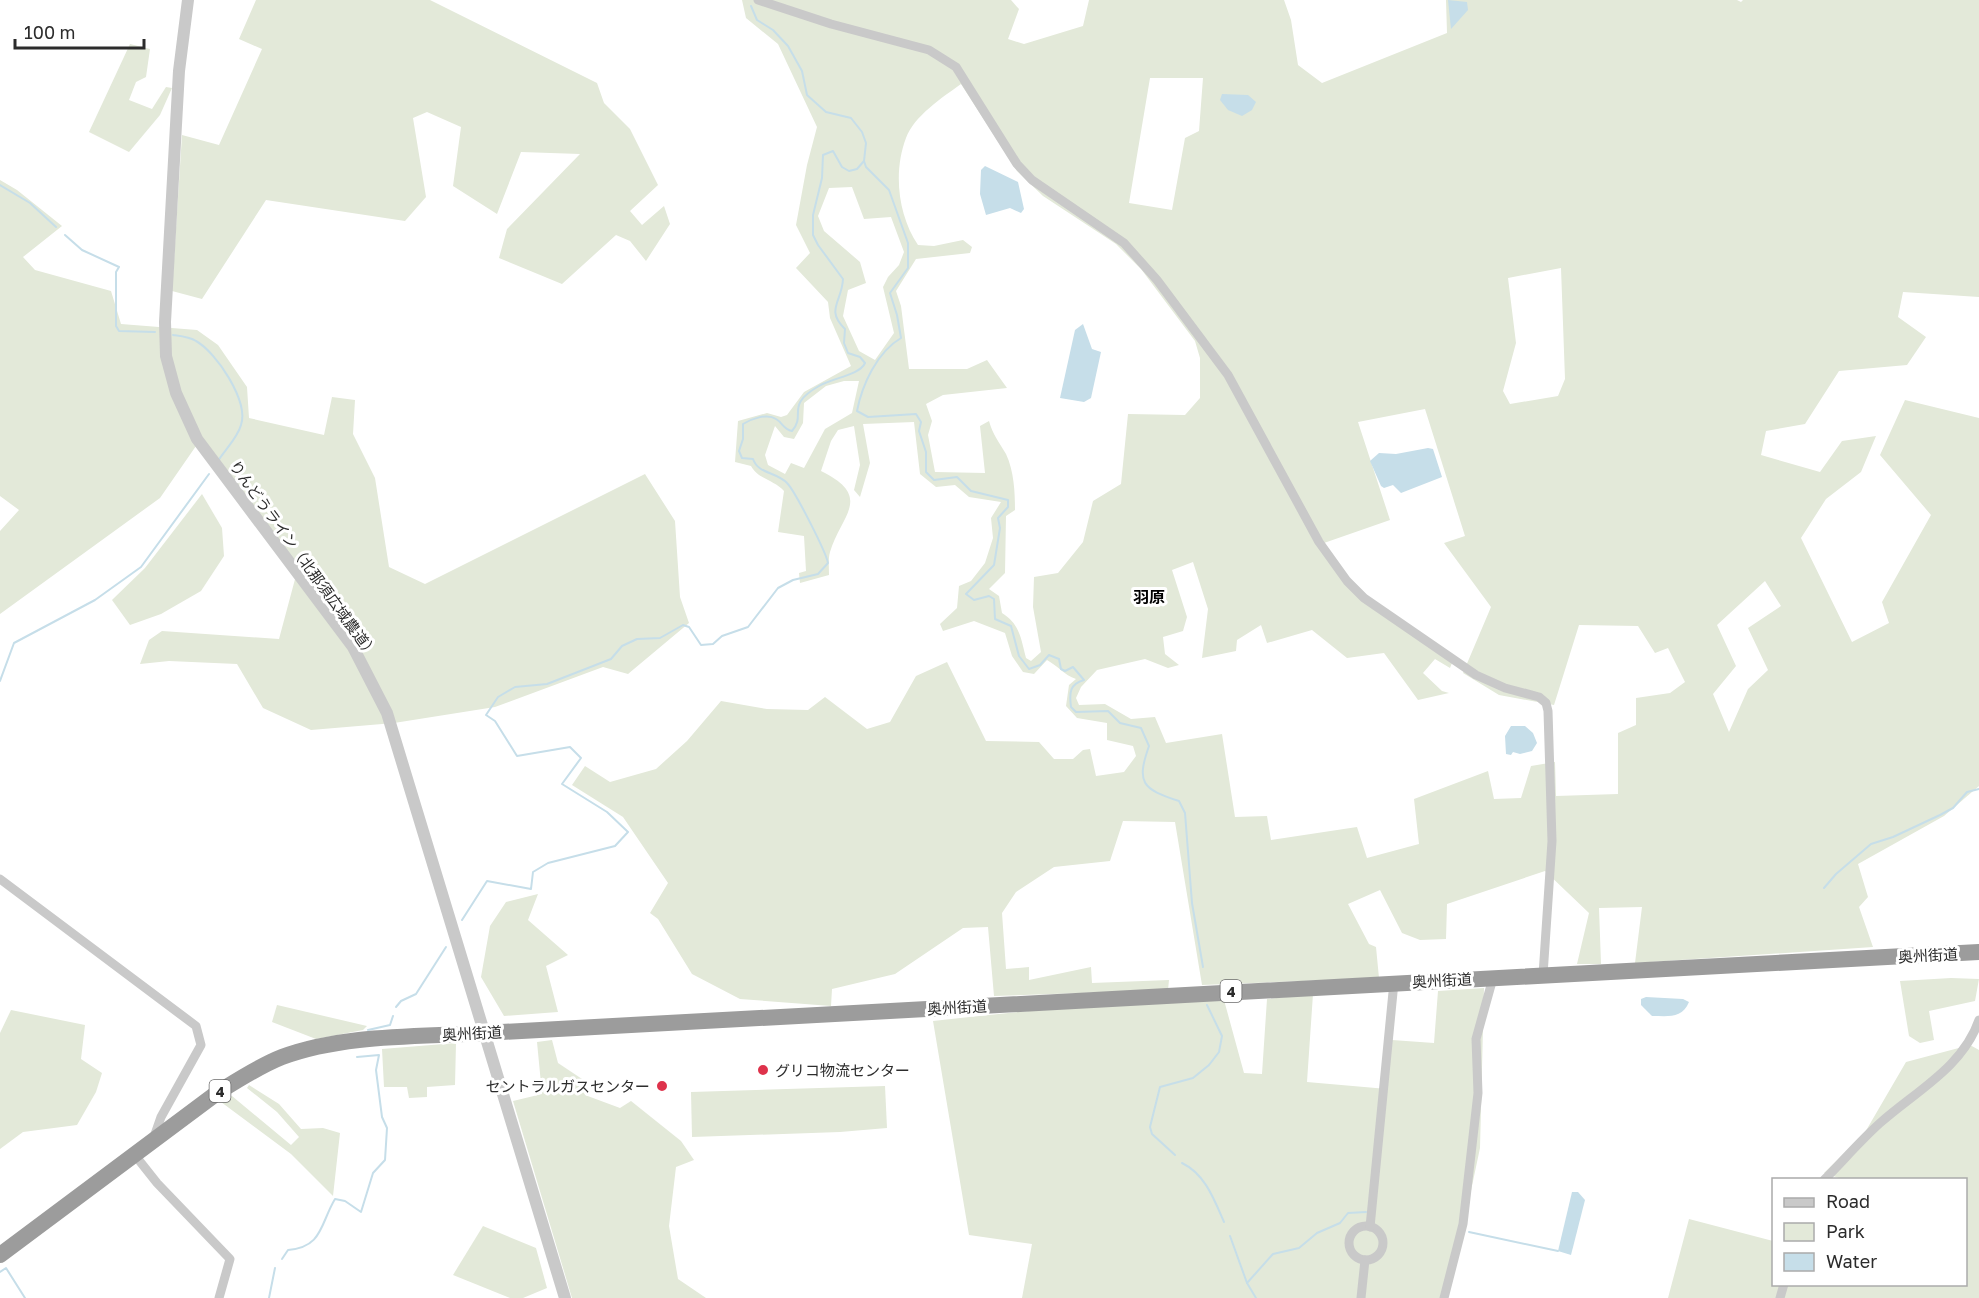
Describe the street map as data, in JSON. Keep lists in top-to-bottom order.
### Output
{
  "streets": {
    "highway": ["奥州街道", "4"],
    "street": ["りんどうライン（北那須広域農道）"]
  },
  "crossings": [
    ["りんどうライン（北那須広域農道）", "奥州街道"]
  ],
  "districts": ["羽原"],
  "places": ["グリコ物流センター", "セントラルガスセンター"],
  "legend": ["Road", "Park", "Water"],
  "scale_bar": "100 m"
}
